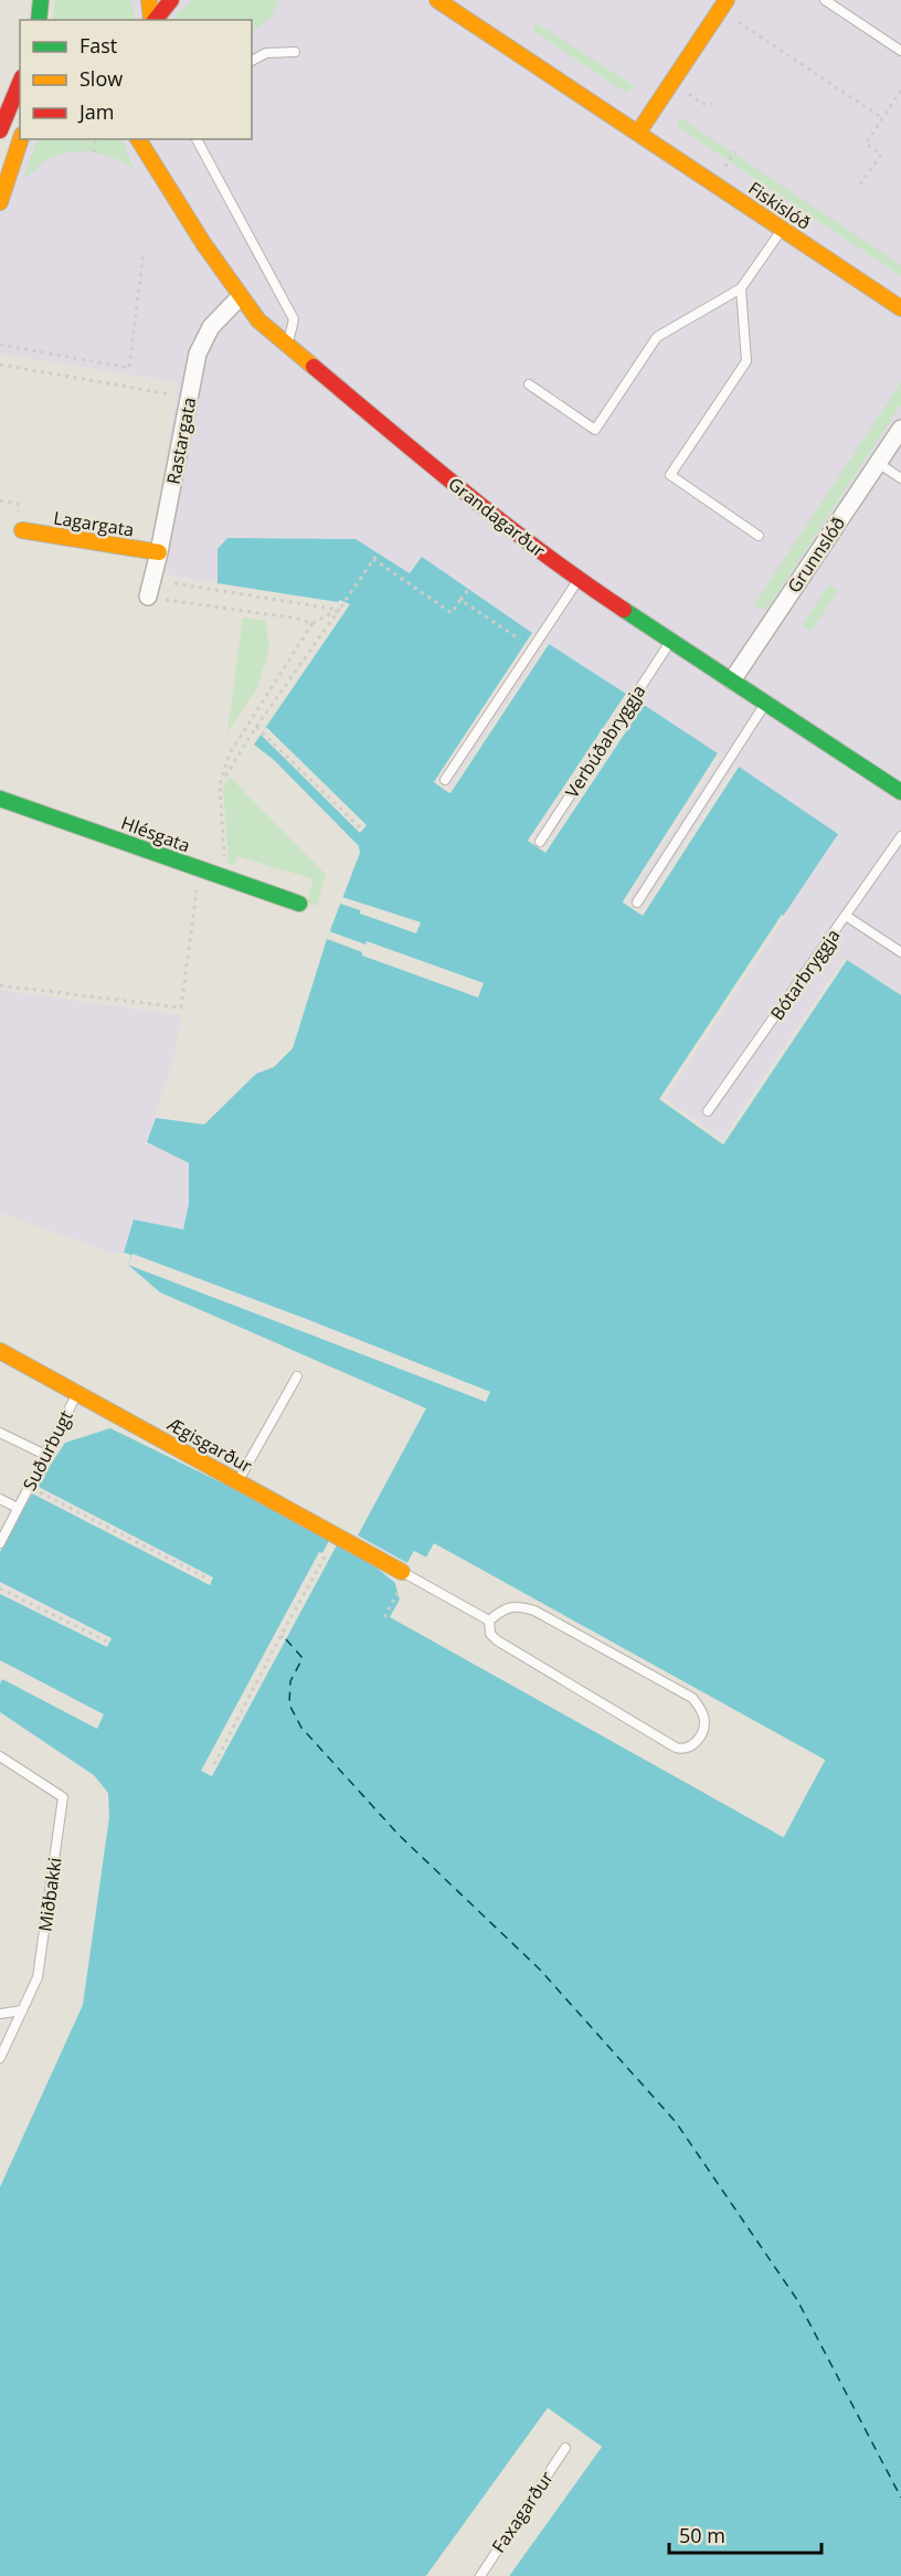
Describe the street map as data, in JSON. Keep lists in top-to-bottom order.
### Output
{
  "streets": {
    "street": [
      "Fiskislóð",
      "Rastargata",
      "Grandagarður",
      "Lagargata",
      "Grunnslóð",
      "Hlésgata",
      "Ægisgarður"
    ],
    "lane": [
      "Verbúðabryggja",
      "Bótarbryggja",
      "Suðurbugt",
      "Miðbakki",
      "Faxagarður"
    ]
  },
  "crossings": [
    ["Rastargata", "Grandagarður"],
    ["Rastargata", "Lagargata"],
    ["Grandagarður", "Grunnslóð"],
    ["Grandagarður", "Verbúðabryggja"],
    ["Ægisgarður", "Suðurbugt"]
  ],
  "legend": ["Fast", "Slow", "Jam"],
  "scale_bar": "50 m"
}
